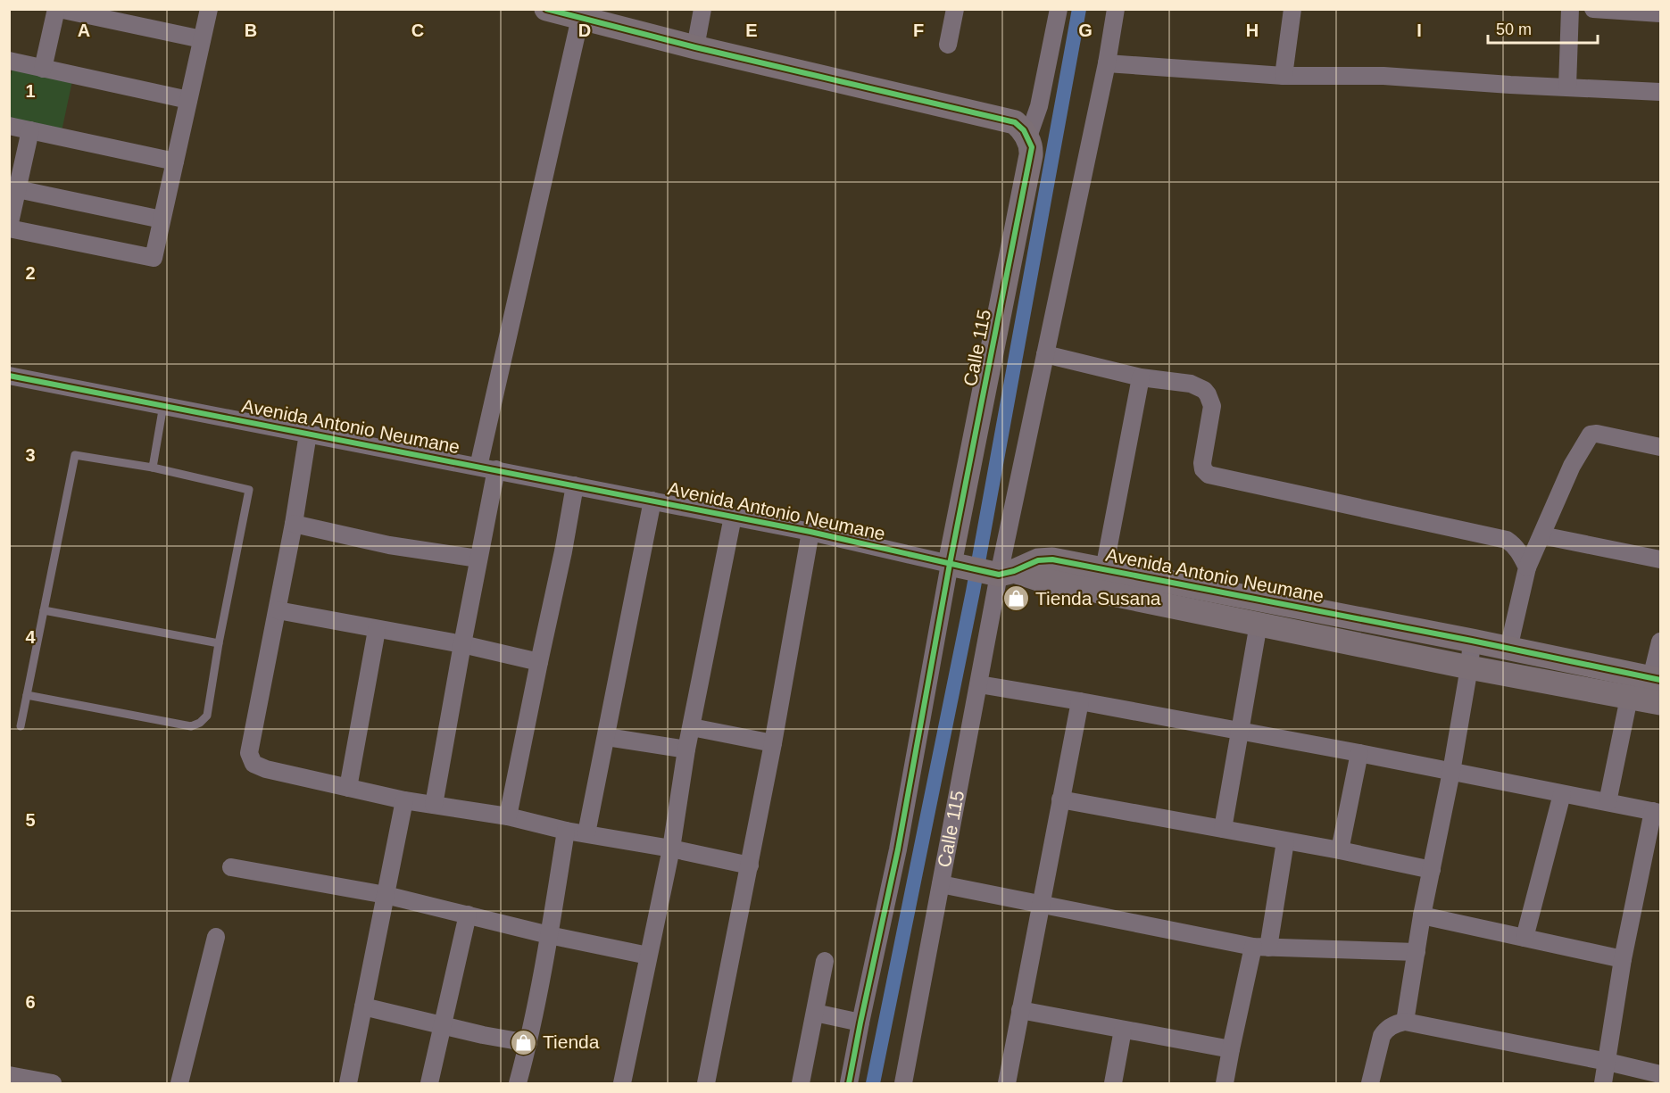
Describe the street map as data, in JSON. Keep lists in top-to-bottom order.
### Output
{
  "streets": {
    "street": ["Calle 115", "Avenida Antonio Neumane"]
  },
  "crossings": [
    ["Calle 115", "Avenida Antonio Neumane"]
  ],
  "places": {
    "shop": ["Tienda Susana", "Tienda"]
  },
  "scale_bar": "50 m",
  "grid": {
    "columns": [
      "A",
      "B",
      "C",
      "D",
      "E",
      "F",
      "G",
      "H",
      "I"
    ],
    "rows": [
      "1",
      "2",
      "3",
      "4",
      "5",
      "6"
    ]
  }
}
